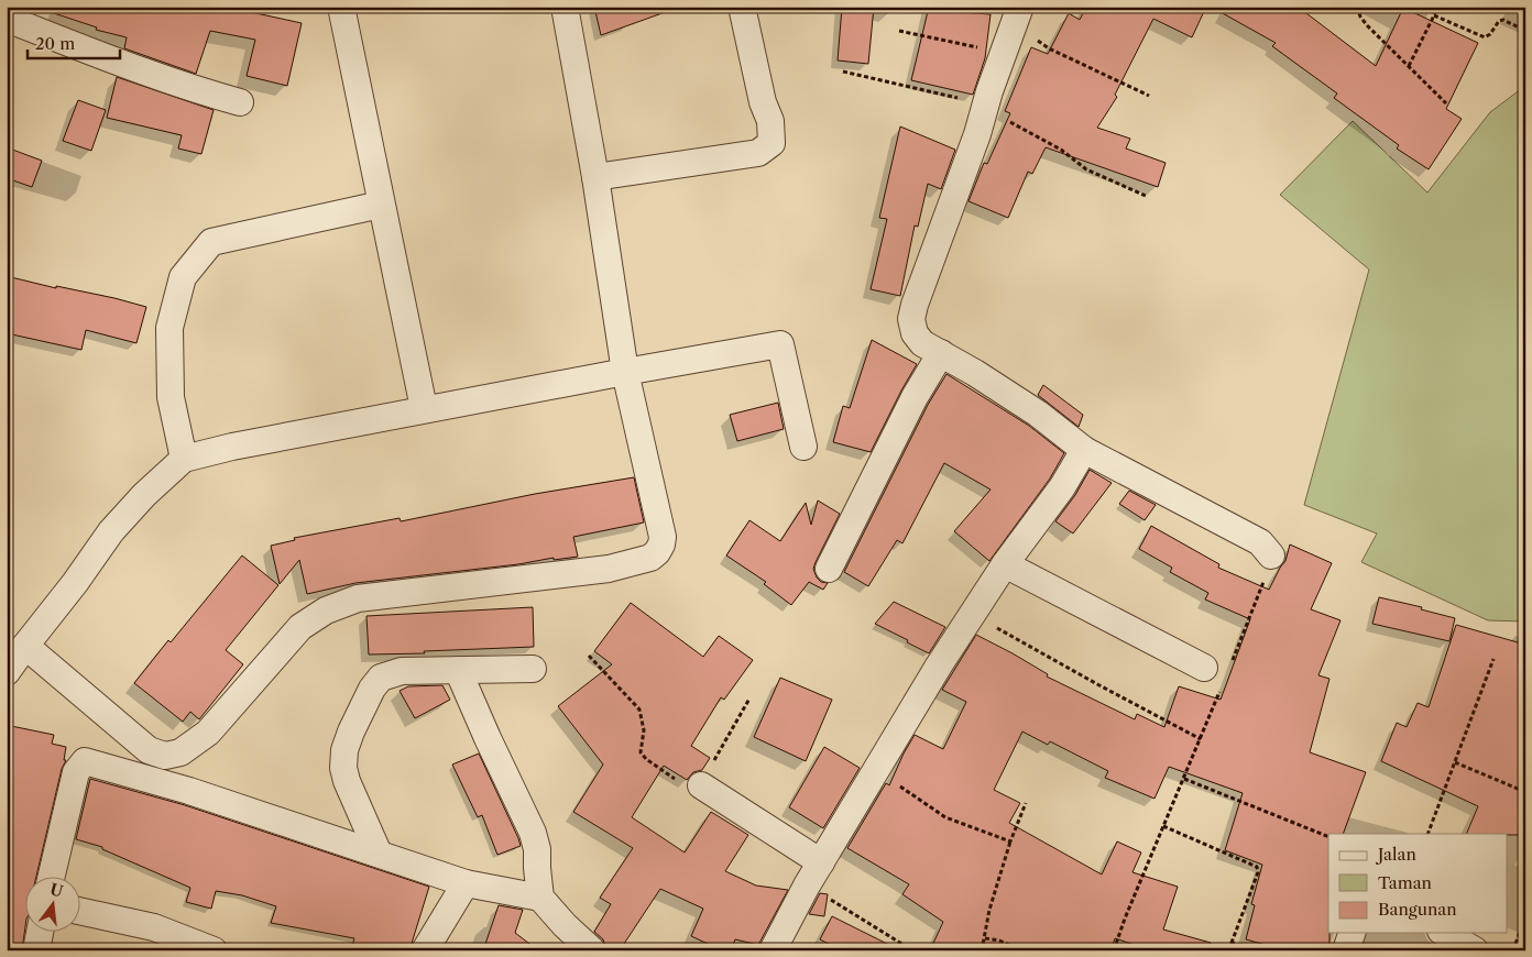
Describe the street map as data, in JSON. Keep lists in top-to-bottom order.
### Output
{
  "legend": ["Jalan", "Taman", "Bangunan"],
  "scale_bar": "20 m",
  "north": "top"
}
